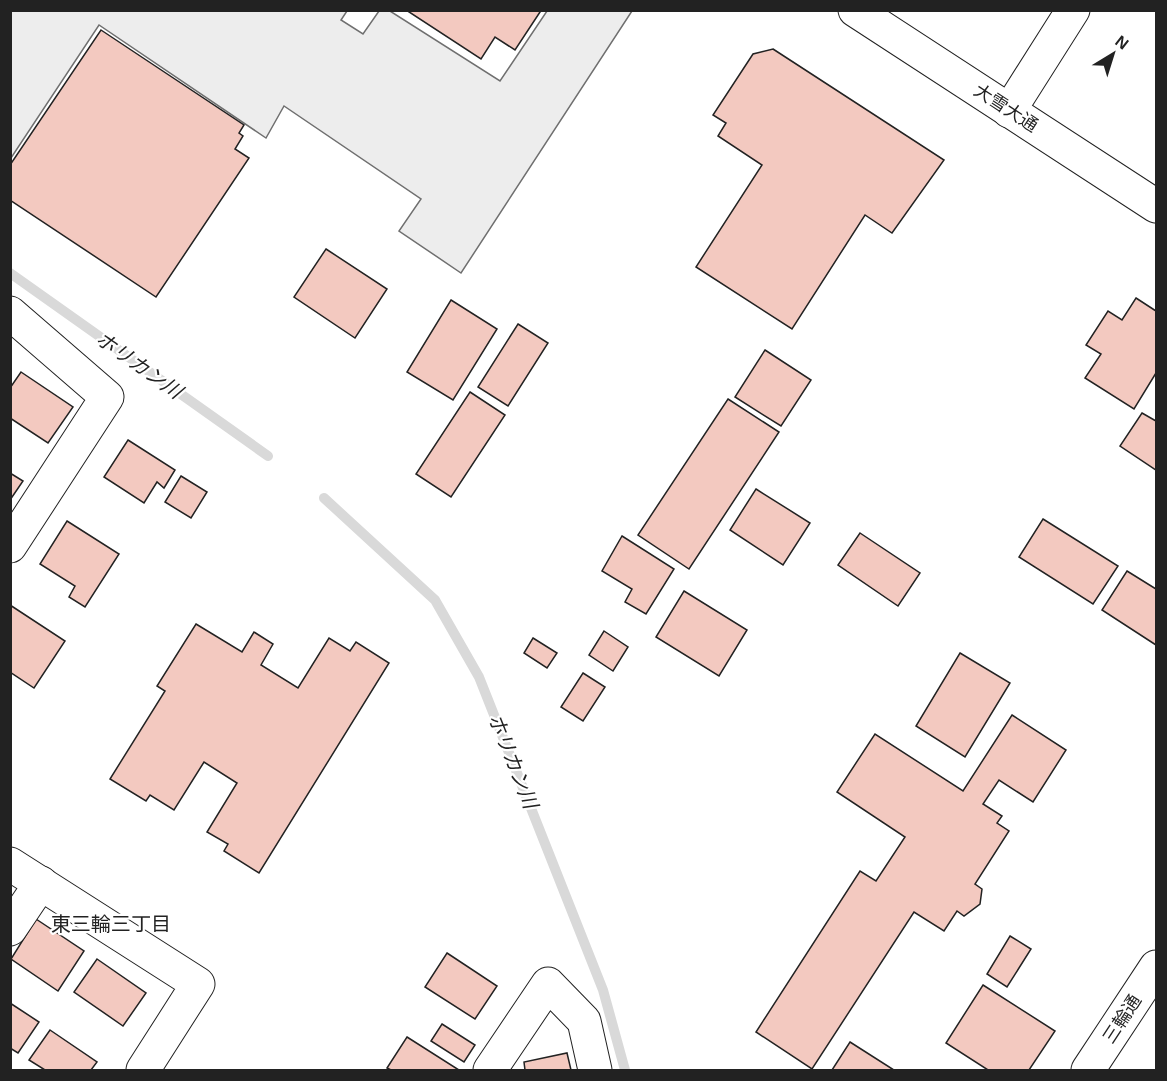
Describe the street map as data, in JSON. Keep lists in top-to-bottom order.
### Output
{
  "streets": {
    "main road": ["大雪大通", "三輪通"]
  },
  "districts": ["東三輪三丁目"],
  "water": ["ホリカン川"],
  "north": "top right"
}
